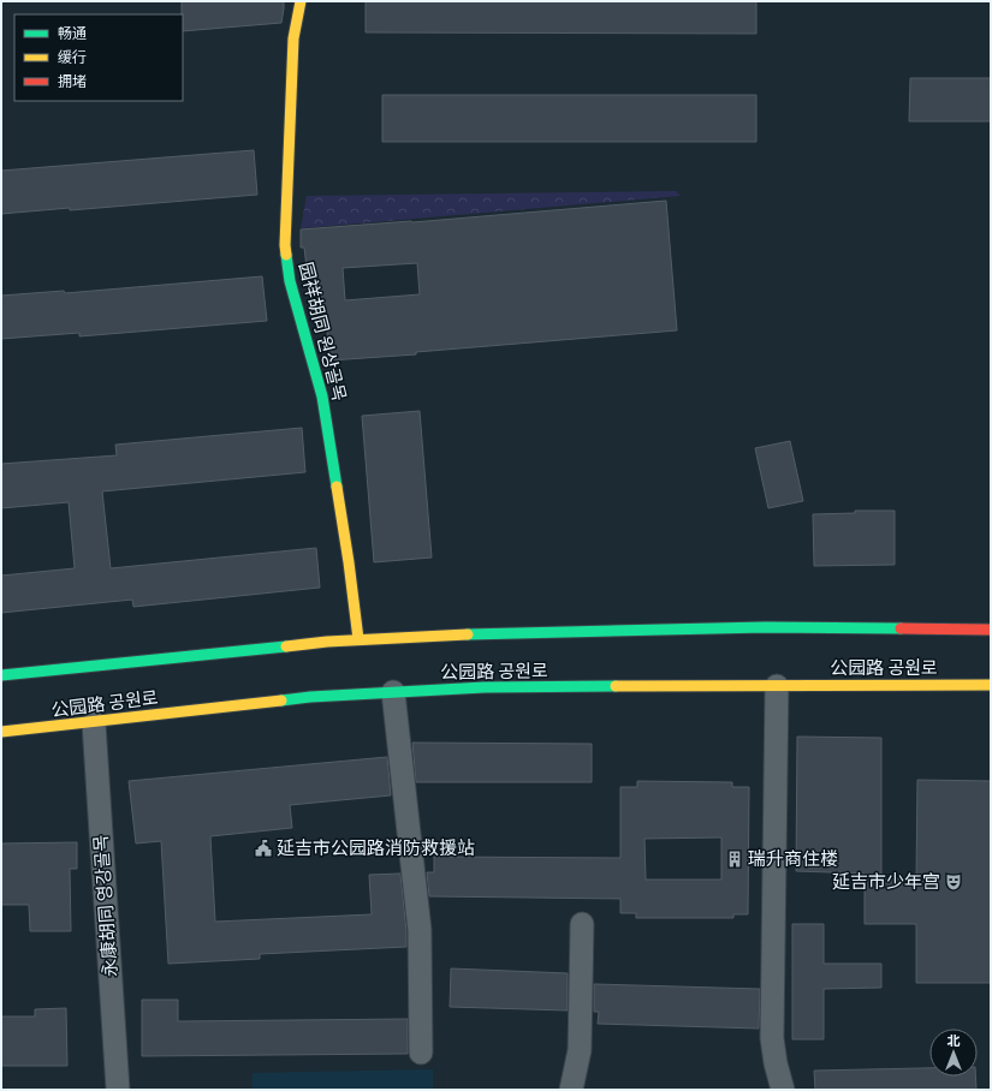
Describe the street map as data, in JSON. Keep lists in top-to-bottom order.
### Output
{
  "streets": {
    "main road": ["园祥胡同 원상골목", "公园路 공원로"],
    "street": ["永康胡同 영강골목"]
  },
  "crossings": [
    ["园祥胡同 원상골목", "公园路 공원로"],
    ["公园路 공원로", "永康胡同 영강골목"]
  ],
  "places": {
    "public building": ["延吉市公园路消防救援站"],
    "building": ["瑞升商住楼"],
    "theatre": ["延吉市少年宫"]
  },
  "legend": ["畅通", "缓行", "拥堵"],
  "north": "top"
}
